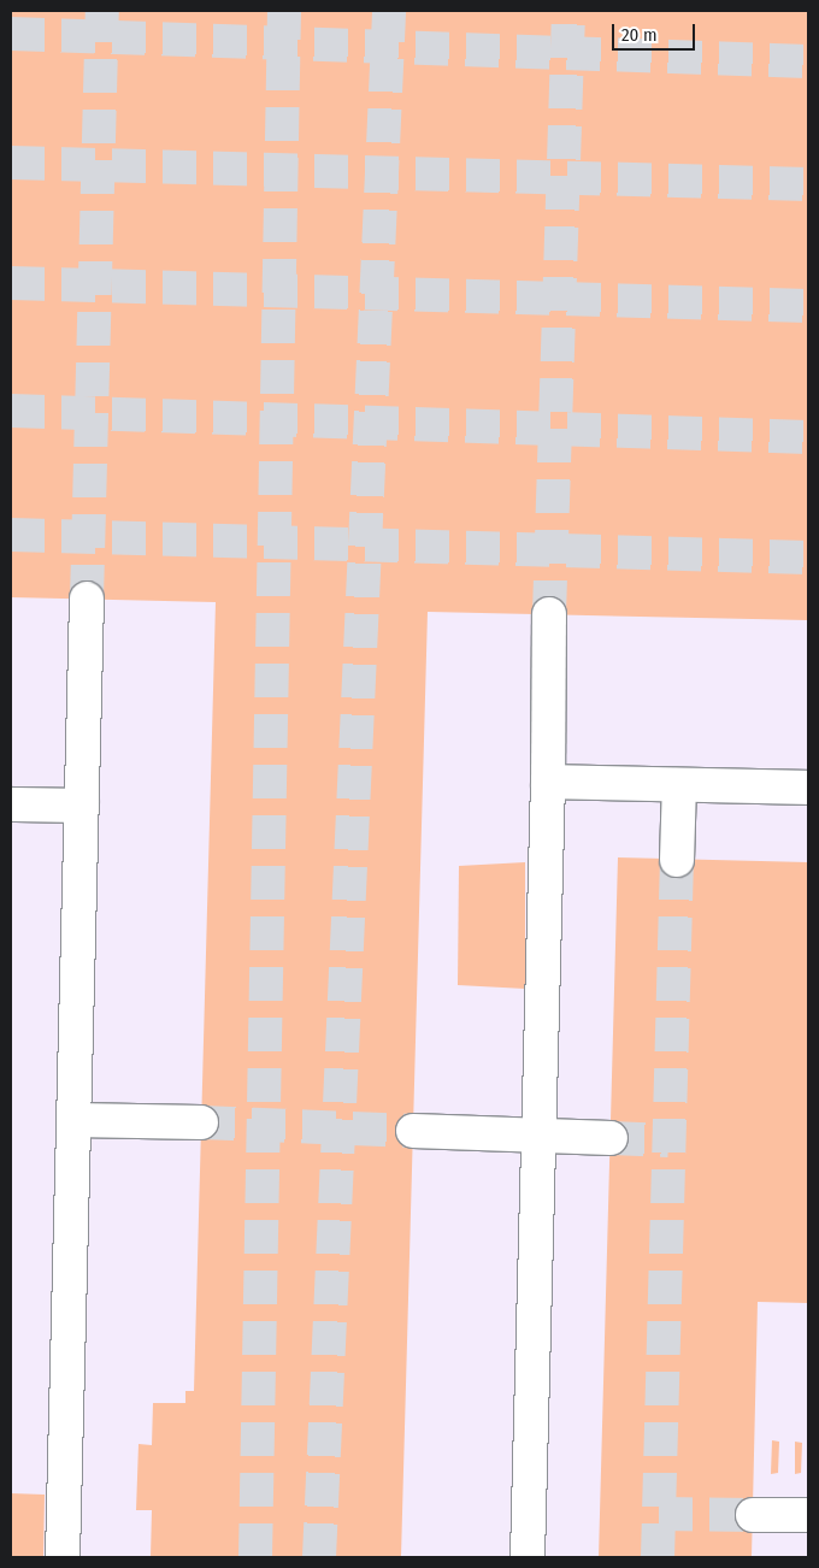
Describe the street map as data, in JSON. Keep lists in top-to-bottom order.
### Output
{
  "scale_bar": "20 m"
}
